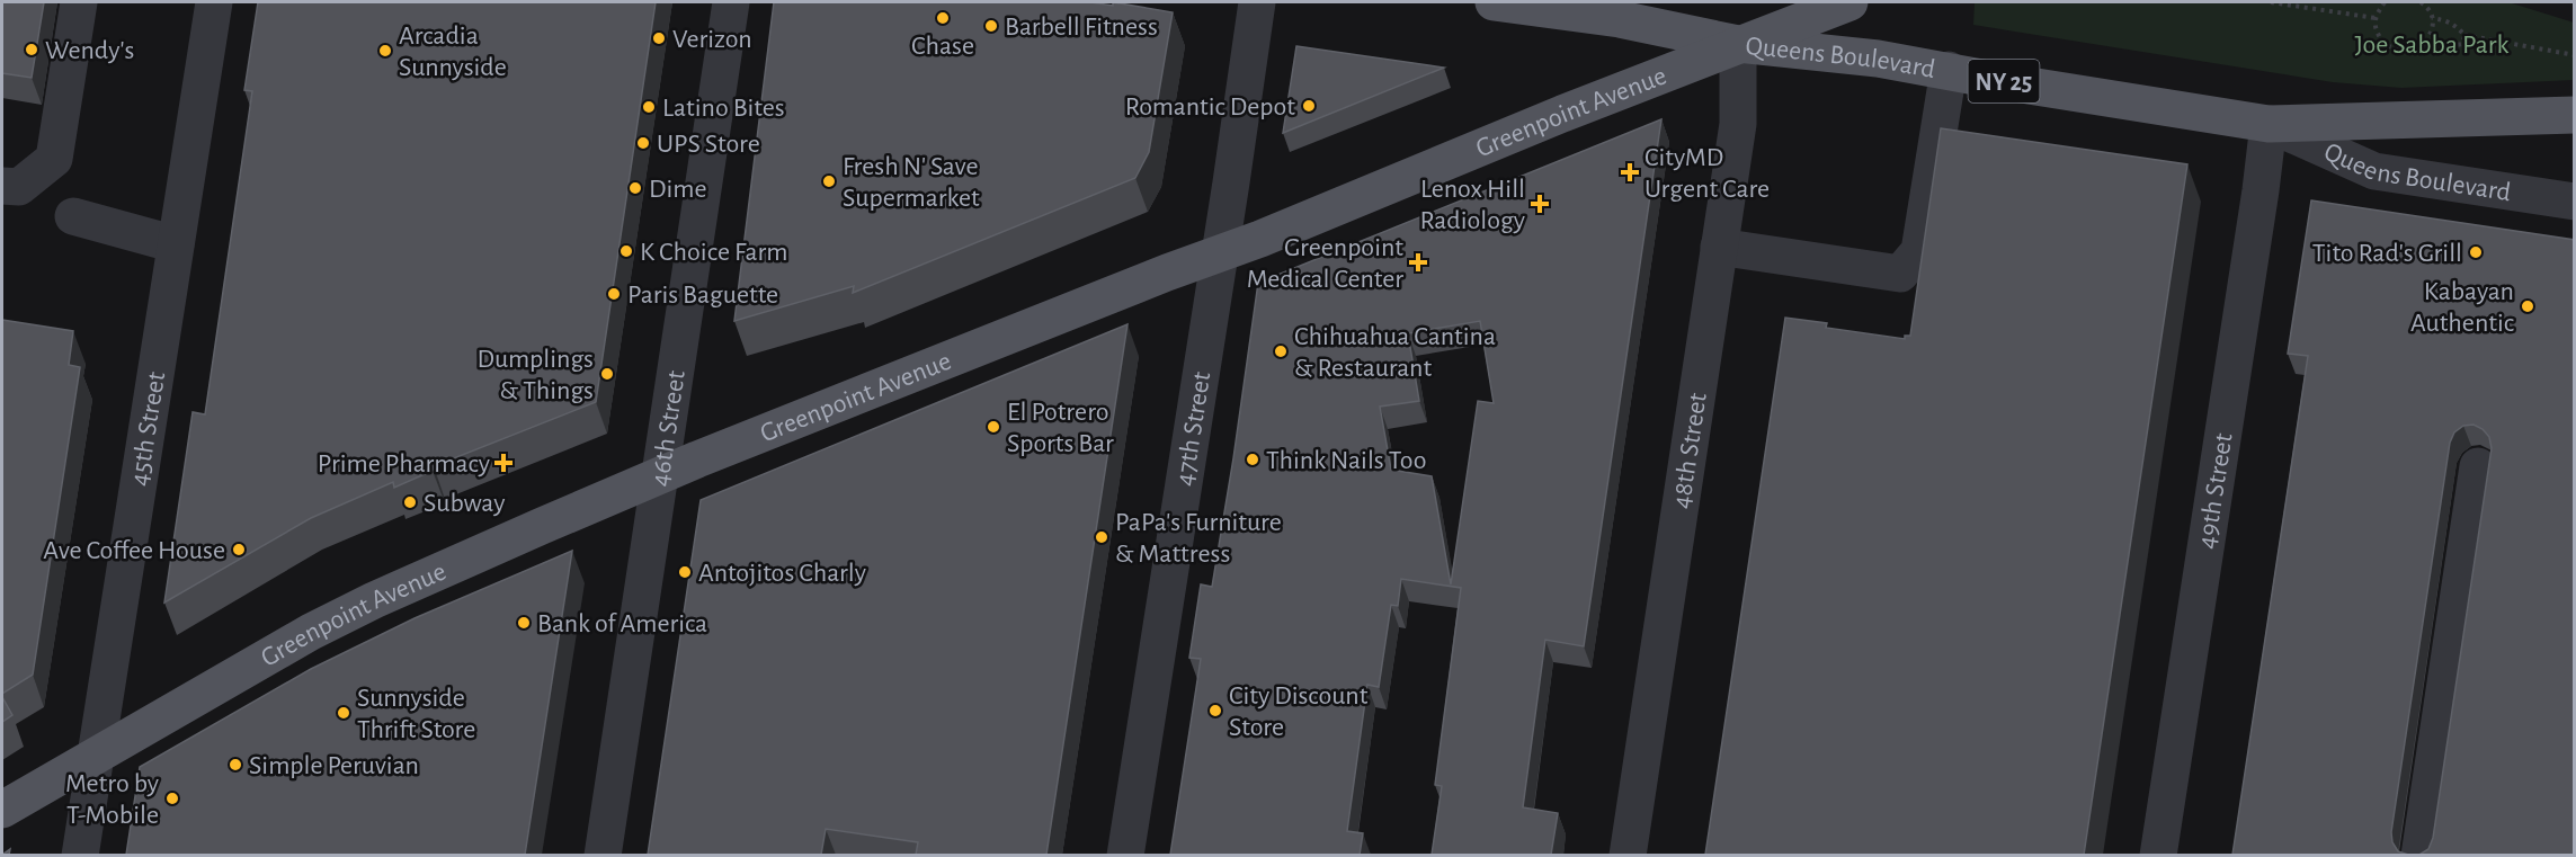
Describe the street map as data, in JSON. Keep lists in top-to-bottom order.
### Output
{
  "streets": {
    "main road": ["Queens Boulevard", "NY 25", "Greenpoint Avenue"],
    "street": [
      "45th Street",
      "46th Street",
      "47th Street",
      "48th Street",
      "49th Street"
    ]
  },
  "crossings": [
    ["Queens Boulevard", "Greenpoint Avenue"],
    ["Queens Boulevard", "48th Street"],
    ["Queens Boulevard", "49th Street"],
    ["Greenpoint Avenue", "45th Street"],
    ["Greenpoint Avenue", "46th Street"],
    ["Greenpoint Avenue", "47th Street"],
    ["Greenpoint Avenue", "48th Street"]
  ],
  "parks": ["Joe Sabba Park"],
  "places": {
    "other": [
      "Chase",
      "Barbell Fitness",
      "Verizon",
      "Wendy's",
      "Arcadia Sunnyside",
      "Romantic Depot",
      "Latino Bites",
      "UPS Store",
      "Fresh N' Save Supermarket",
      "Dime",
      "K Choice Farm",
      "Tito Rad's Grill",
      "Paris Baguette",
      "Kabayan Authentic",
      "Chihuahua Cantina & Restaurant",
      "Dumplings & Things",
      "El Potrero Sports Bar",
      "Think Nails Too",
      "Subway",
      "PaPa's Furniture & Mattress",
      "Ave Coffee House",
      "Antojitos Charly",
      "Bank of America",
      "City Discount Store",
      "Sunnyside Thrift Store",
      "Simple Peruvian",
      "Metro by T-Mobile"
    ],
    "health": [
      "CityMD Urgent Care",
      "Lenox Hill Radiology",
      "Greenpoint Medical Center",
      "Prime Pharmacy"
    ]
  }
}
